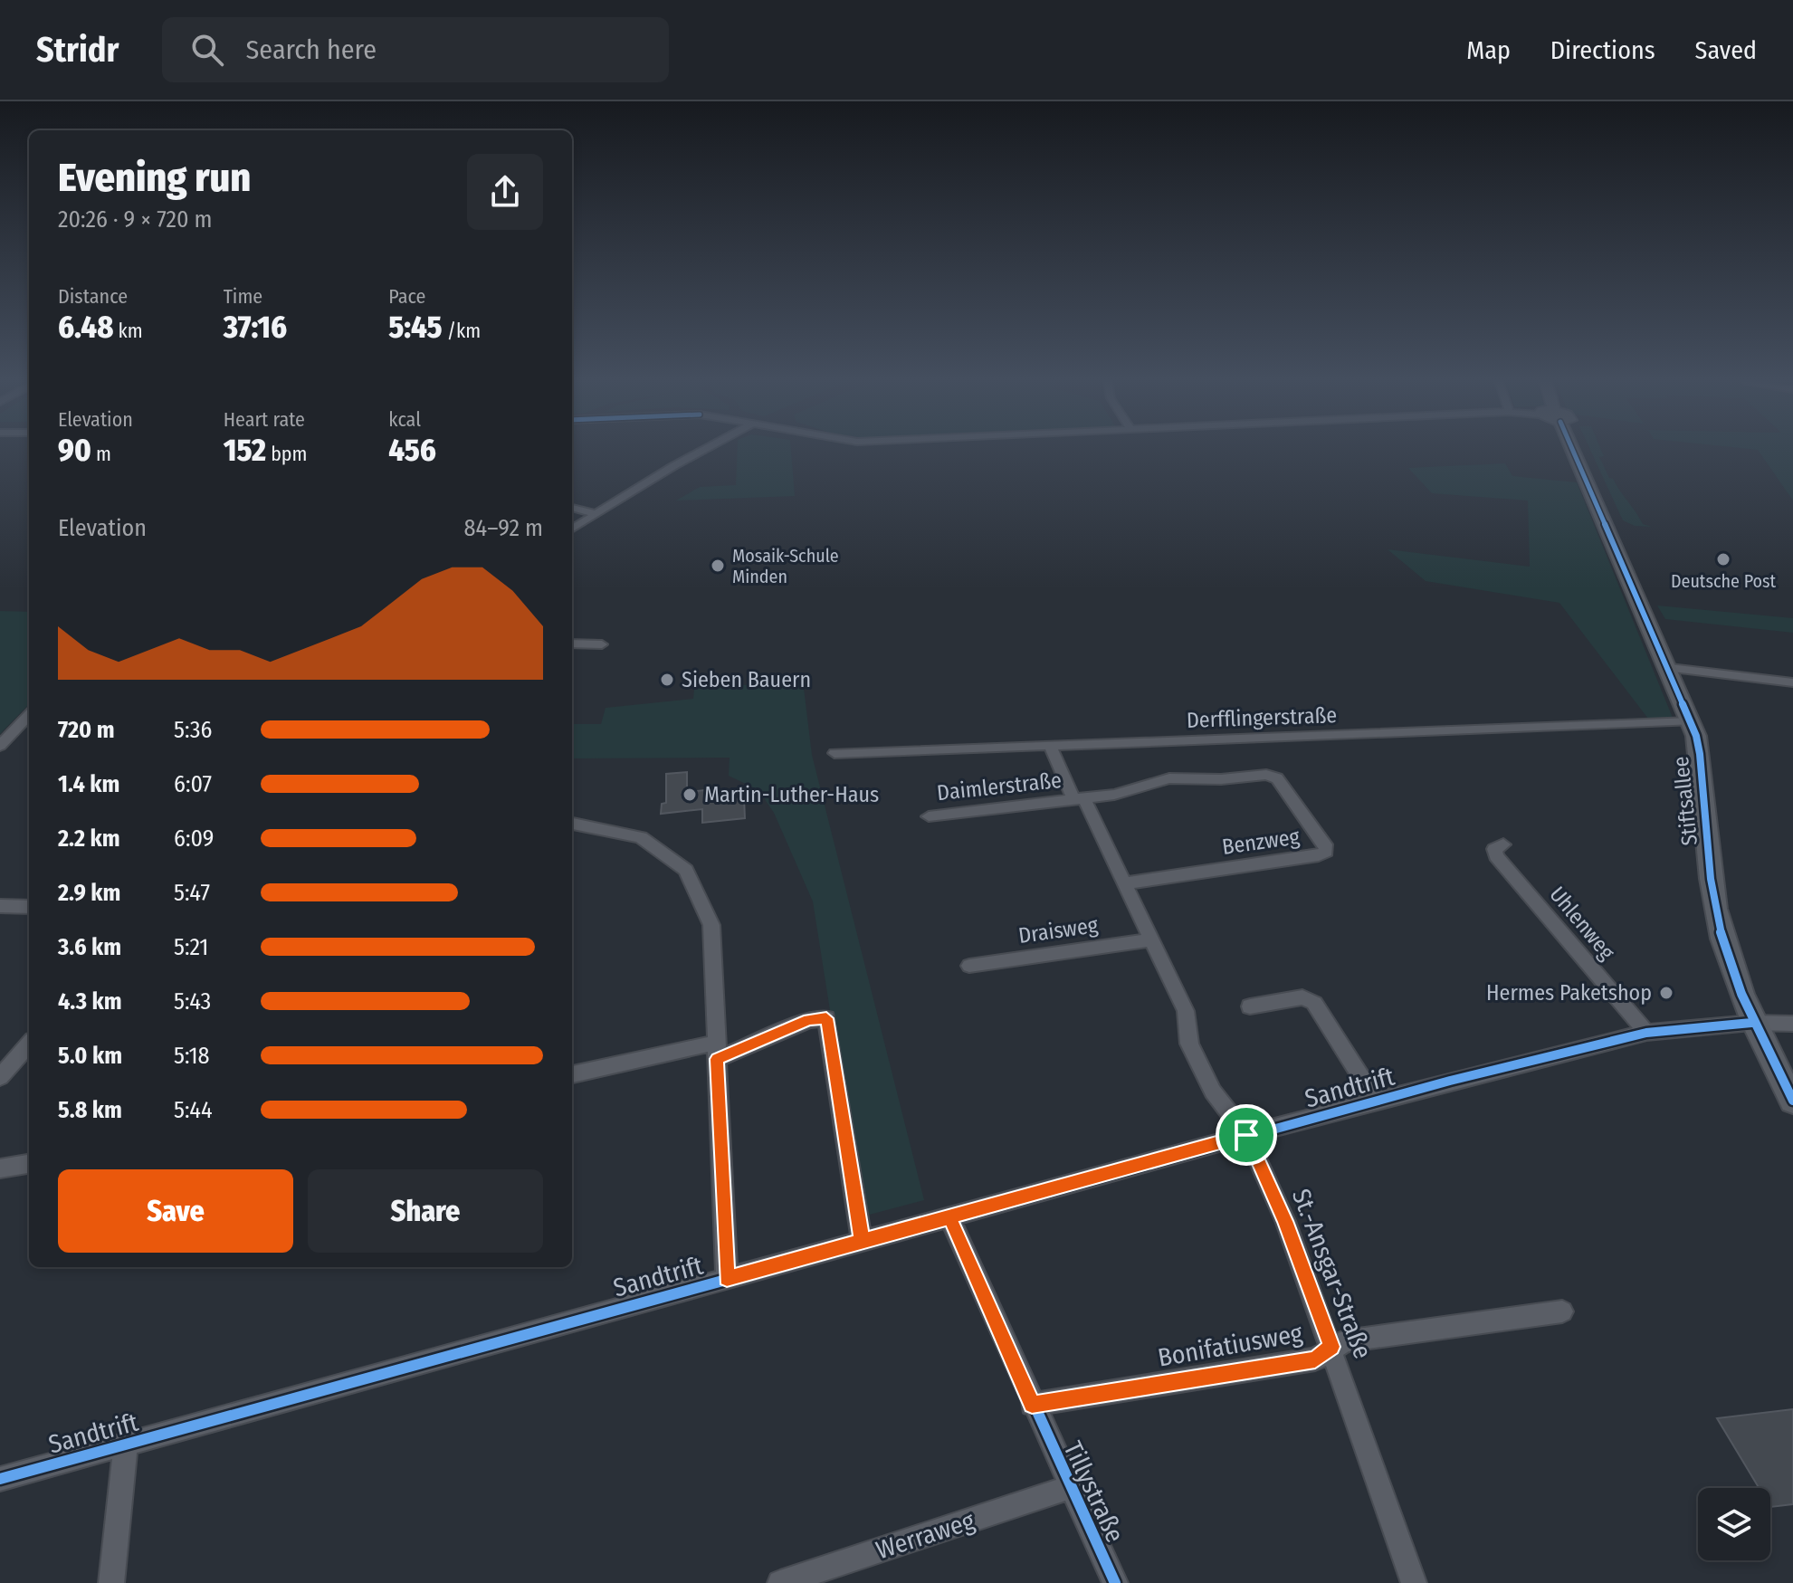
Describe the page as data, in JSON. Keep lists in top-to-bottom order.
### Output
{
  "streets": {
    "main road": ["Stiftsallee"],
    "street": [
      "Derfflingerstraße",
      "Daimlerstraße",
      "Benzweg",
      "Uhlenweg",
      "Draisweg",
      "Sandtrift",
      "St.-Ansgar-Straße",
      "Bonifatiusweg",
      "Tillystraße",
      "Werraweg"
    ]
  },
  "crossings": [
    ["Derfflingerstraße", "Stiftsallee"],
    ["Derfflingerstraße", "St.-Ansgar-Straße"],
    ["Daimlerstraße", "Benzweg"],
    ["Daimlerstraße", "St.-Ansgar-Straße"],
    ["Stiftsallee", "Sandtrift"],
    ["Benzweg", "St.-Ansgar-Straße"],
    ["Uhlenweg", "Sandtrift"],
    ["Draisweg", "St.-Ansgar-Straße"],
    ["Sandtrift", "St.-Ansgar-Straße"],
    ["Sandtrift", "Tillystraße"],
    ["St.-Ansgar-Straße", "Bonifatiusweg"],
    ["Bonifatiusweg", "Tillystraße"],
    ["Tillystraße", "Werraweg"]
  ],
  "places": [
    "Deutsche Post",
    "Mosaik-Schule Minden",
    "Sieben Bauern",
    "Martin-Luther-Haus",
    "Hermes Paketshop"
  ],
  "page": {
    "header": "Stridr",
    "search": "Search here",
    "nav": ["Map", "Directions", "Saved"],
    "heading": ["Evening run", "20:26 · 9 × 720 m"],
    "stats": [
      ["Distance", "6.48 km"],
      ["Time", "37:16"],
      ["Pace", "5:45 /km"],
      ["Elevation", "90 m"],
      ["Heart rate", "152 bpm"],
      ["kcal", "456"]
    ],
    "chart": ["Elevation", "84–92 m"],
    "list": [
      {
        "name": "720 m",
        "note": "5:36"
      },
      {
        "name": "1.4 km",
        "note": "6:07"
      },
      {
        "name": "2.2 km",
        "note": "6:09"
      },
      {
        "name": "2.9 km",
        "note": "5:47"
      },
      {
        "name": "3.6 km",
        "note": "5:21"
      },
      {
        "name": "4.3 km",
        "note": "5:43"
      },
      {
        "name": "5.0 km",
        "note": "5:18"
      },
      {
        "name": "5.8 km",
        "note": "5:44"
      }
    ],
    "buttons": ["Save", "Share"]
  }
}
